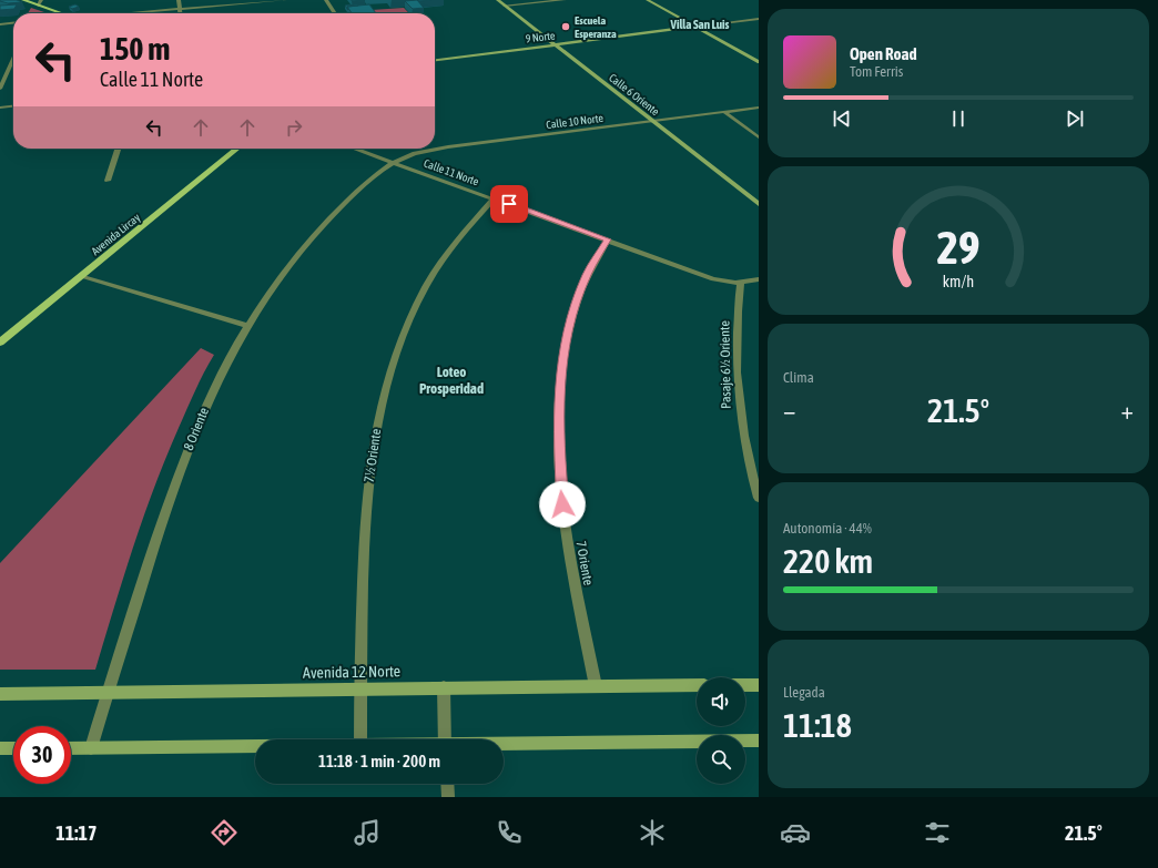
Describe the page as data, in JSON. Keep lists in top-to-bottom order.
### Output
{
  "streets": {
    "main road": [
      "9 Norte",
      "Calle 6 Oriente",
      "Avenida Lircay",
      "Avenida 12 Norte"
    ],
    "street": [
      "Calle 10 Norte",
      "Calle 11 Norte",
      "Pasaje 6½ Oriente",
      "8 Oriente",
      "7½ Oriente",
      "7 Oriente"
    ]
  },
  "crossings": [
    ["9 Norte", "Calle 6 Oriente"],
    ["Calle 6 Oriente", "Calle 10 Norte"],
    ["Calle 10 Norte", "Calle 11 Norte"],
    ["Calle 10 Norte", "8 Oriente"],
    ["Calle 11 Norte", "Pasaje 6½ Oriente"],
    ["Calle 11 Norte", "8 Oriente"],
    ["Calle 11 Norte", "7½ Oriente"],
    ["Calle 11 Norte", "7 Oriente"],
    ["8 Oriente", "Avenida 12 Norte"],
    ["7½ Oriente", "Avenida 12 Norte"],
    ["7 Oriente", "Avenida 12 Norte"]
  ],
  "districts": ["Villa San Luis", "Loteo Prosperidad"],
  "places": ["Escuela Esperanza"],
  "page": {
    "turn": ["150 m", "Calle 11 Norte"],
    "song": ["Open Road", "Tom Ferris"],
    "tile": [
      "Clima",
      ["Autonomía · 44%", "220 km"],
      ["Llegada", "11:18"]
    ],
    "heat": ["−", "21.5°", "+"],
    "limit": "30",
    "trip": "11:18 · 1 min · 200 m",
    "tabs": ["11:17", "21.5°"],
    "gauge": ["29", "km/h"]
  }
}
